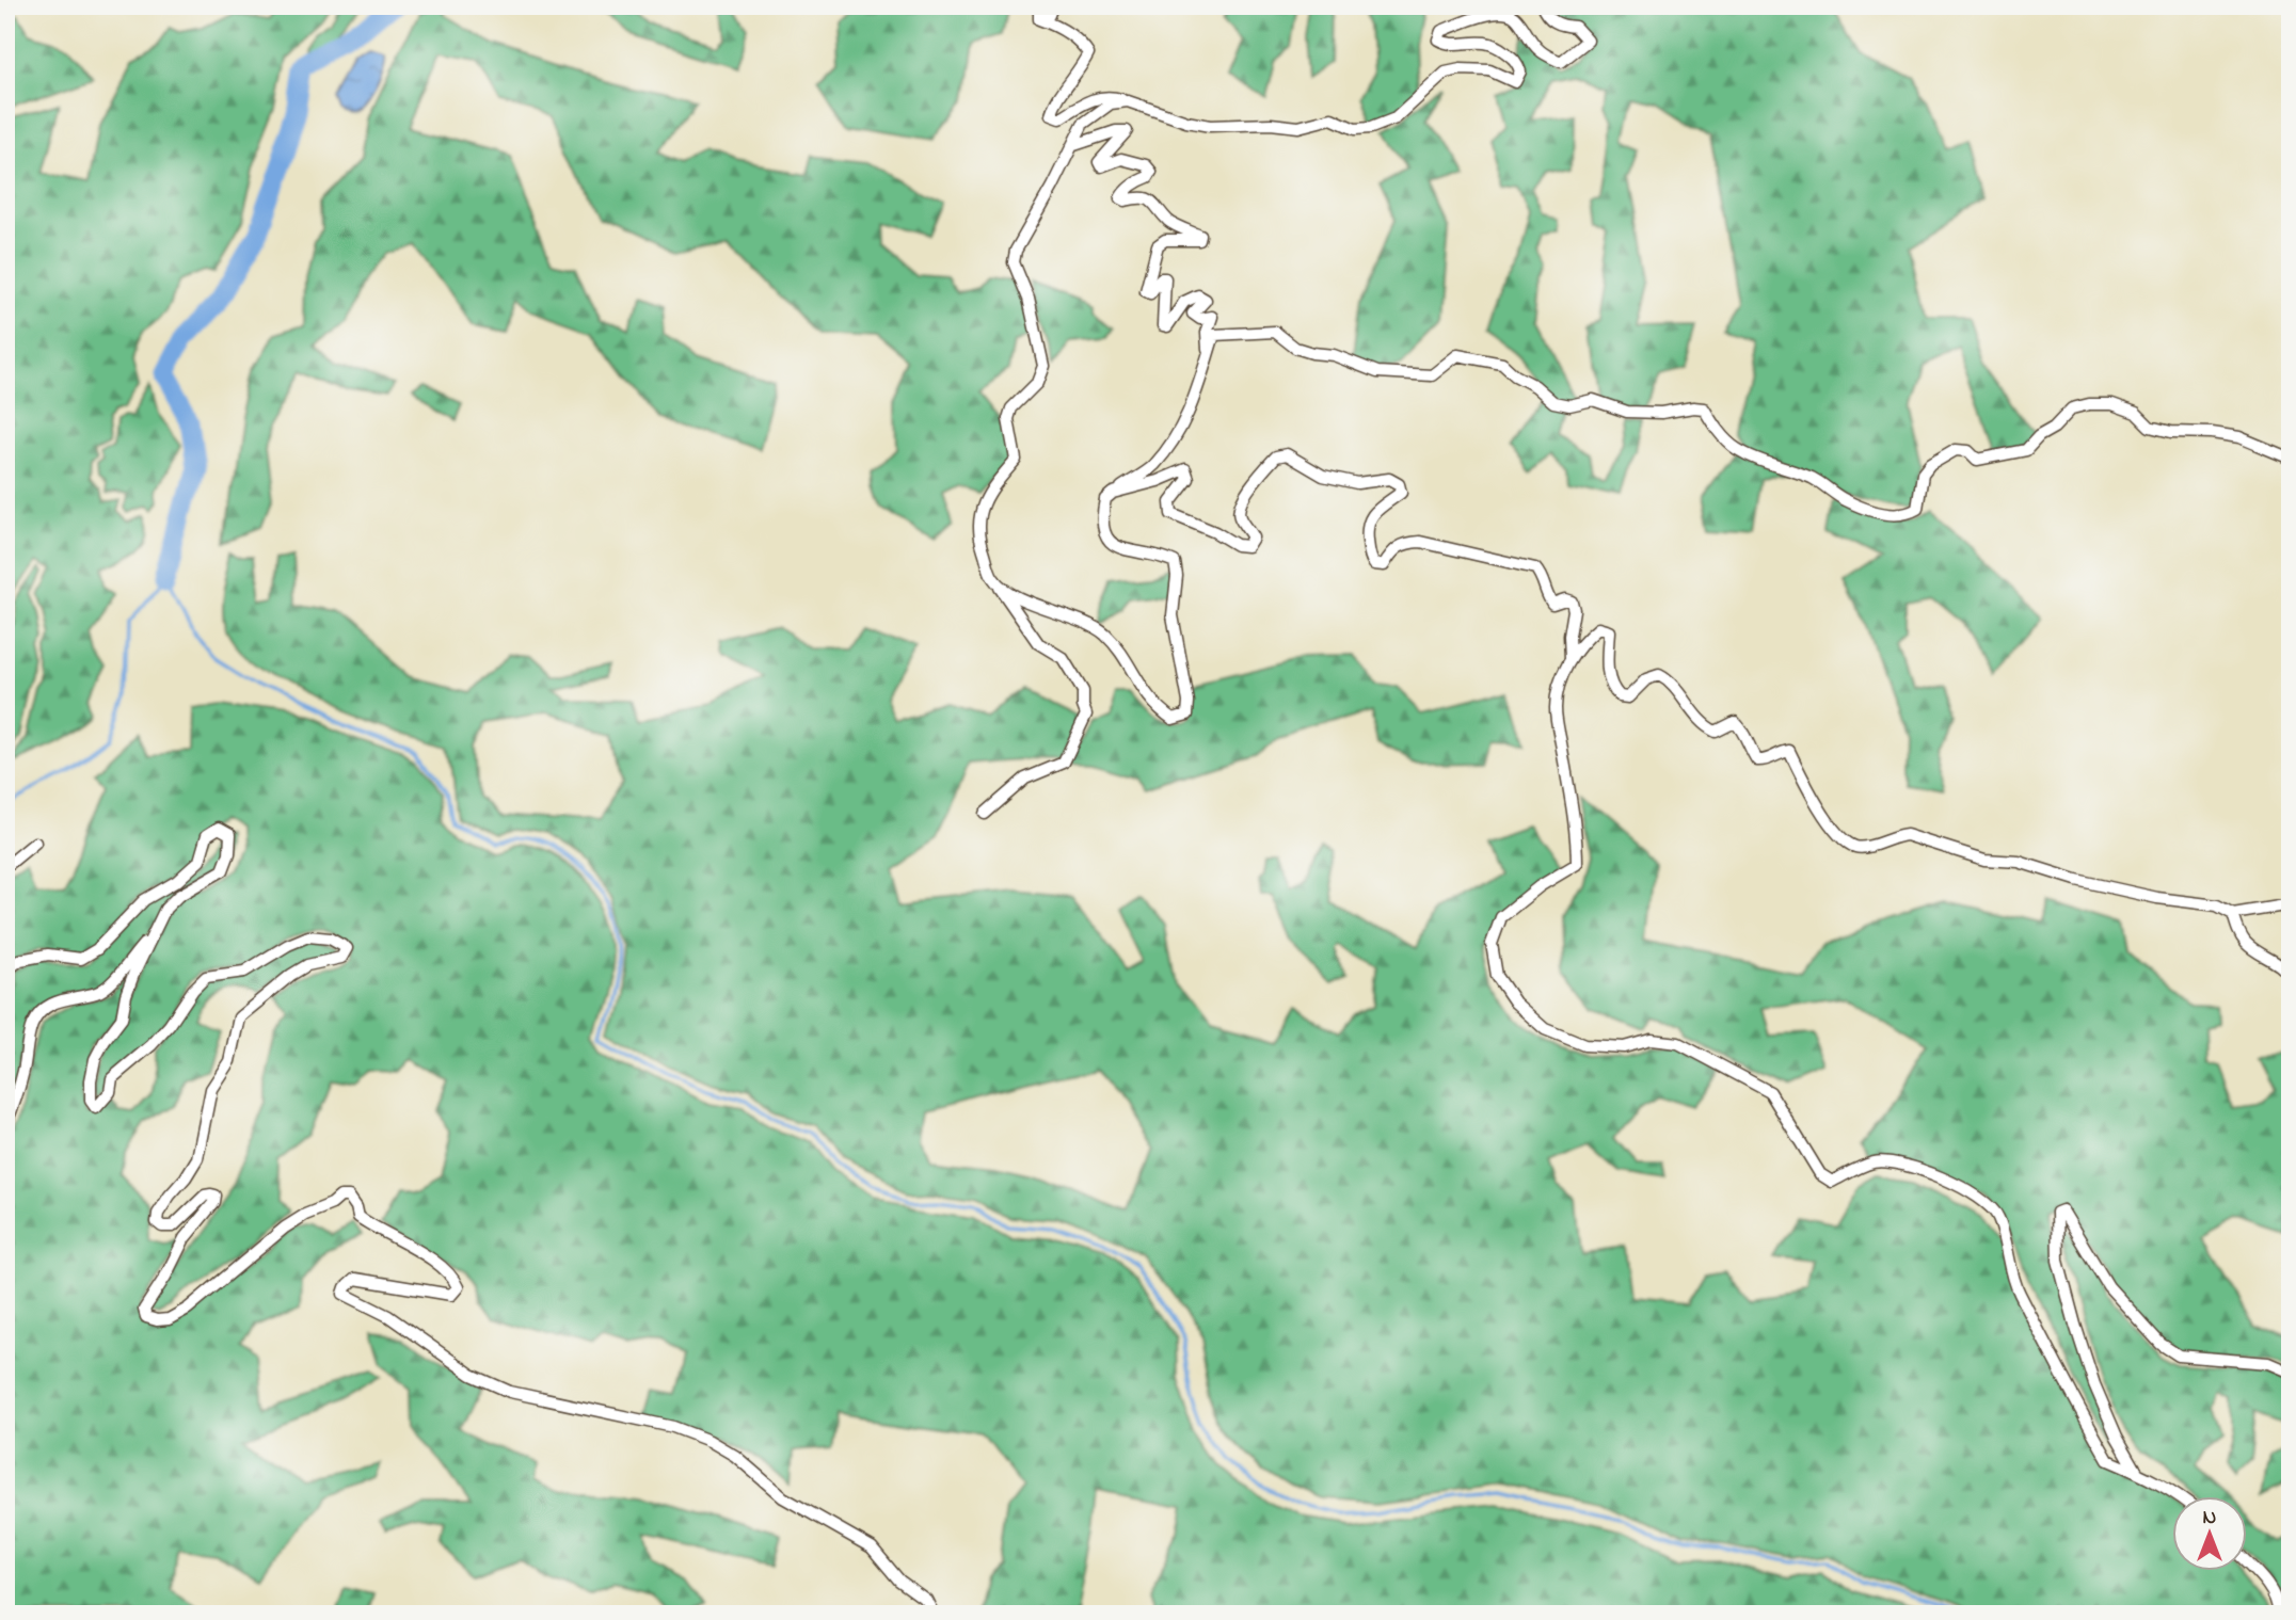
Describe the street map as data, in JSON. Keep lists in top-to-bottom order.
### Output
{
  "north": "top"
}
